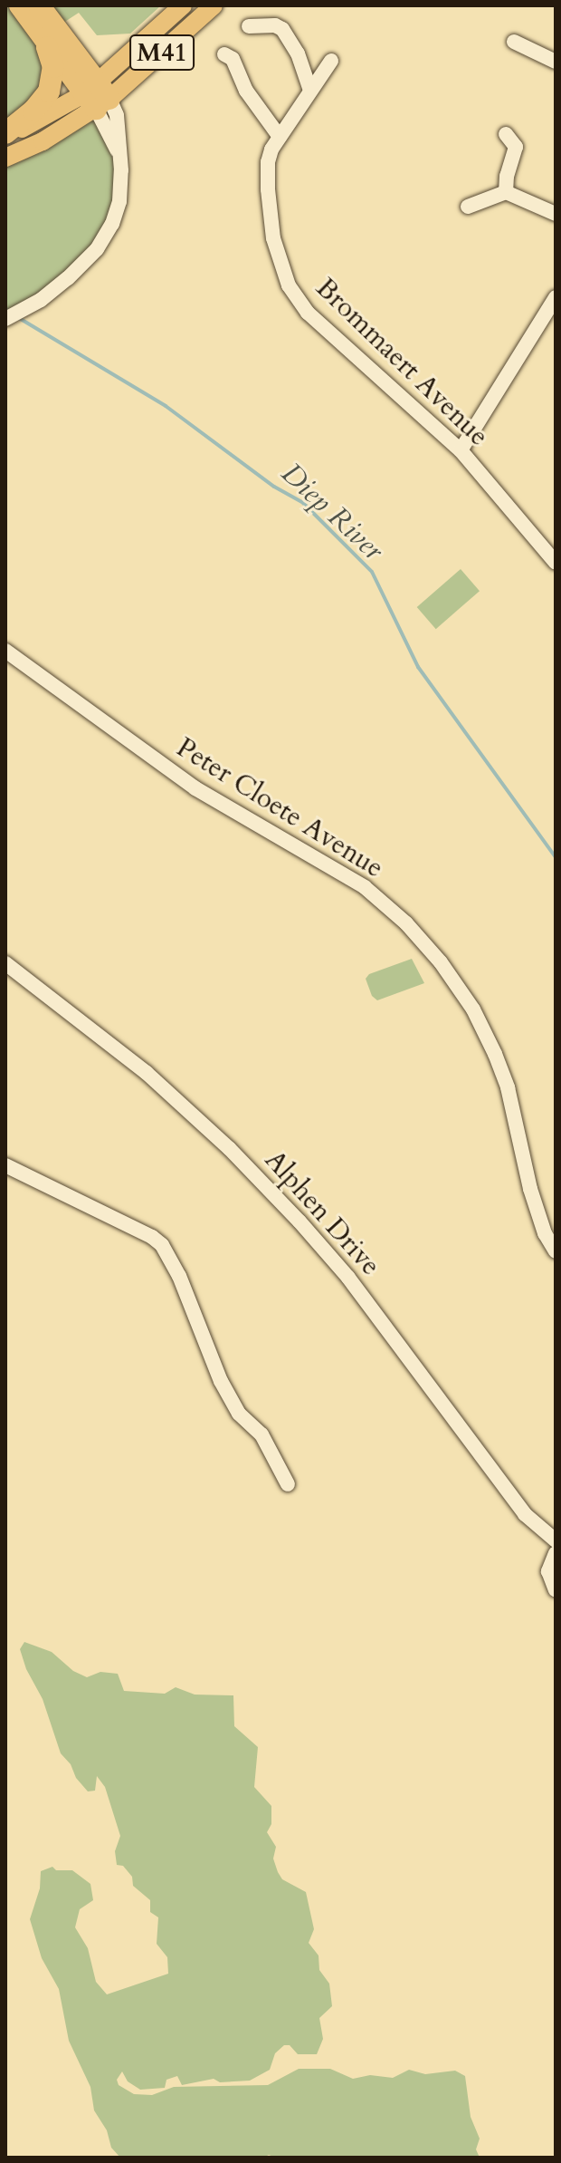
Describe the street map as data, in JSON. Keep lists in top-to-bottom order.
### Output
{
  "streets": {
    "main road": ["M41"],
    "street": ["Brommaert Avenue", "Peter Cloete Avenue", "Alphen Drive"]
  },
  "water": ["Diep River"]
}
